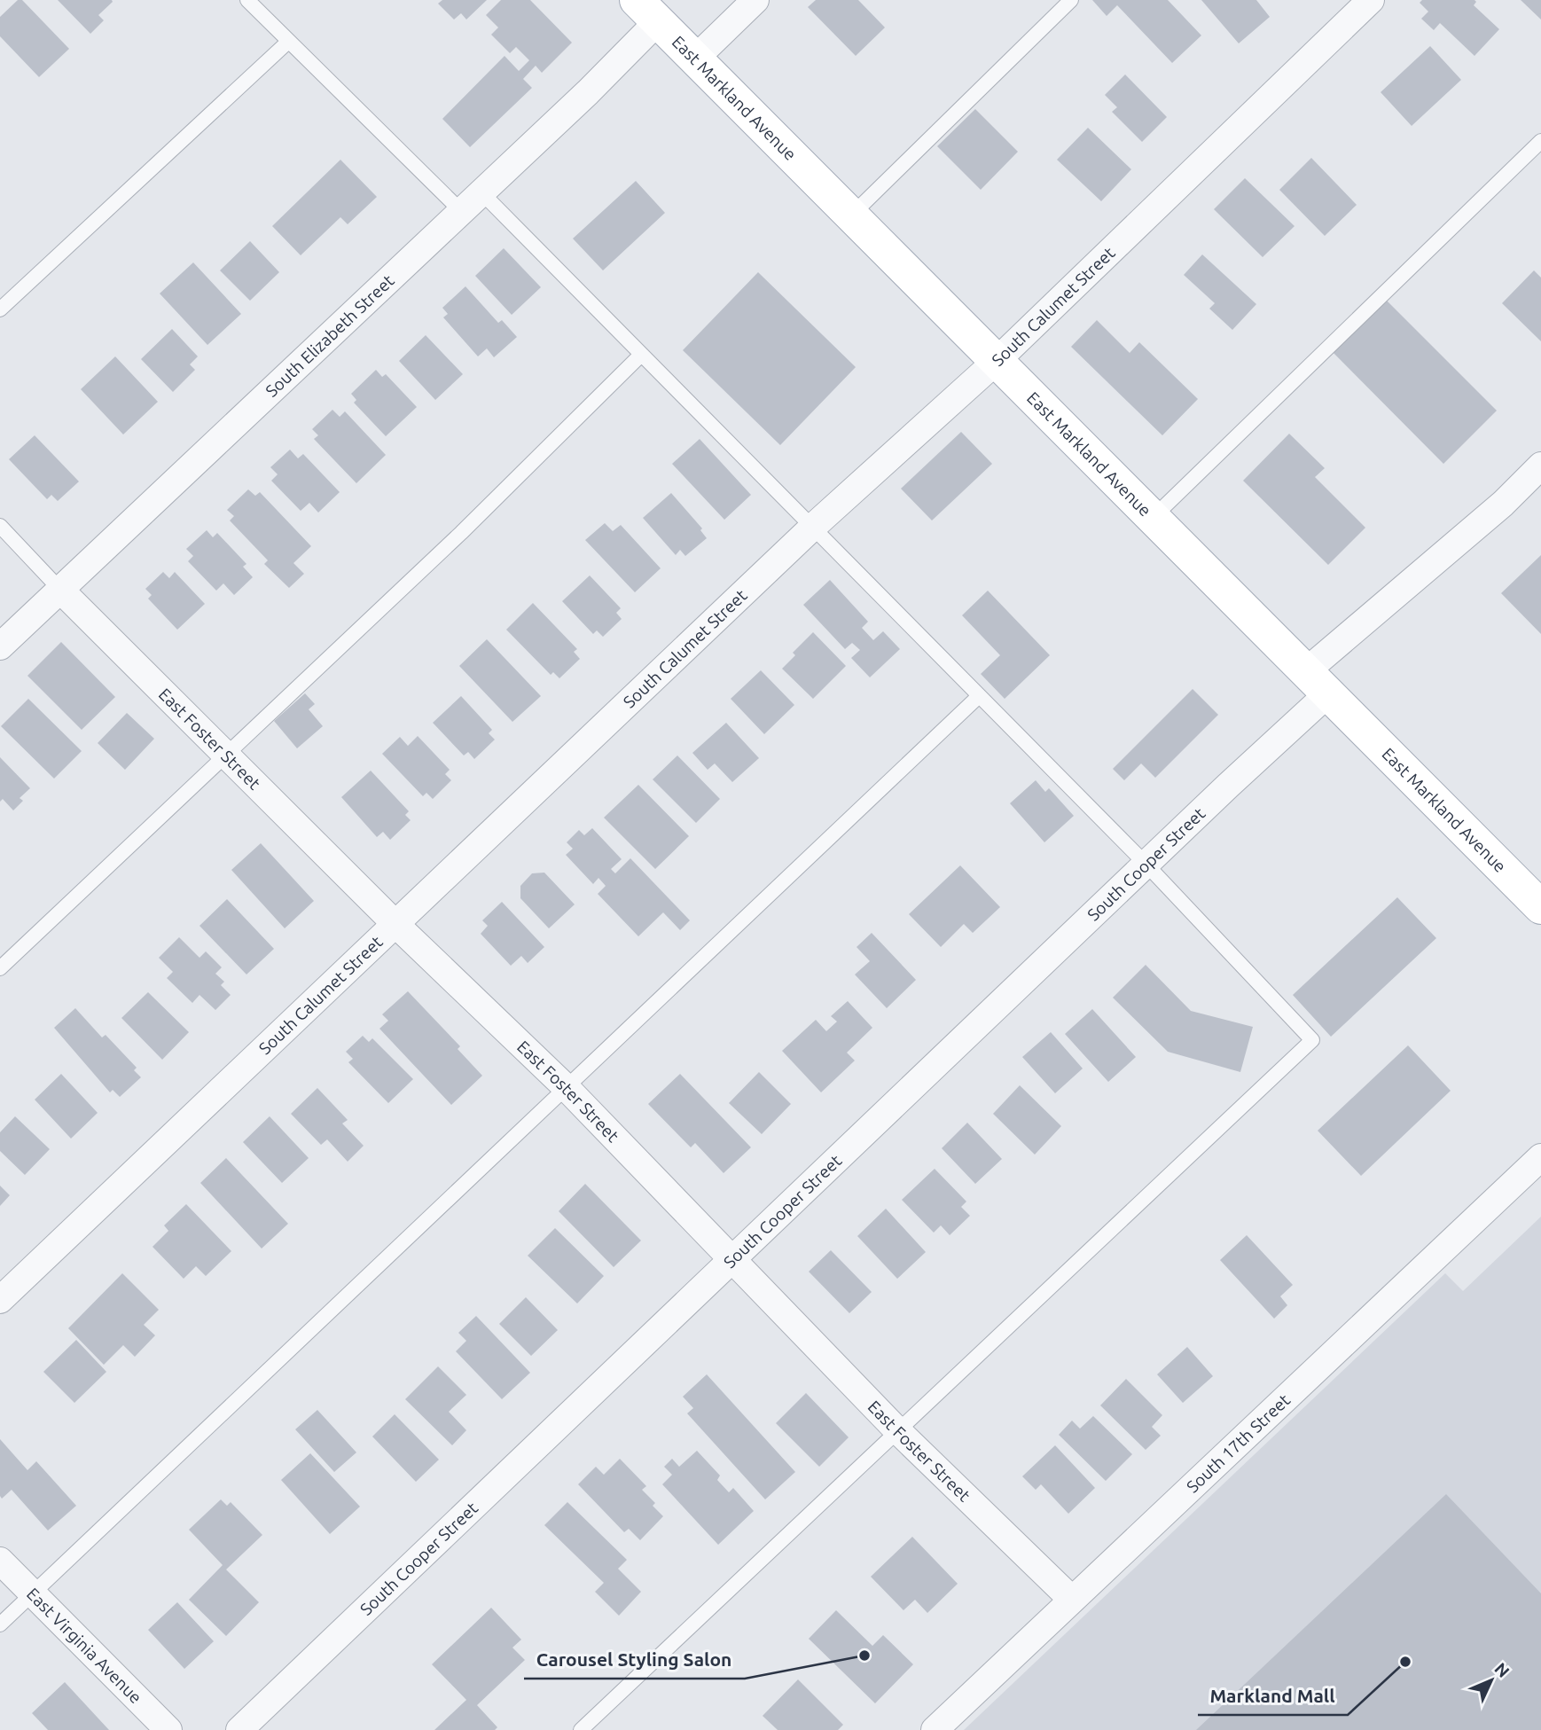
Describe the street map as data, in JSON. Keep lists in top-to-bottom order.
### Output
{
  "streets": {
    "main road": ["East Markland Avenue"],
    "street": [
      "South Calumet Street",
      "South Elizabeth Street",
      "East Foster Street",
      "South Cooper Street",
      "South 17th Street",
      "East Virginia Avenue"
    ]
  },
  "crossings": [
    ["East Markland Avenue", "South Calumet Street"],
    ["East Markland Avenue", "South Elizabeth Street"],
    ["East Markland Avenue", "South Cooper Street"],
    ["South Calumet Street", "East Foster Street"],
    ["South Elizabeth Street", "East Foster Street"],
    ["East Foster Street", "South Cooper Street"],
    ["East Foster Street", "South 17th Street"]
  ],
  "places": ["Carousel Styling Salon", "Markland Mall"],
  "north": "top right"
}
